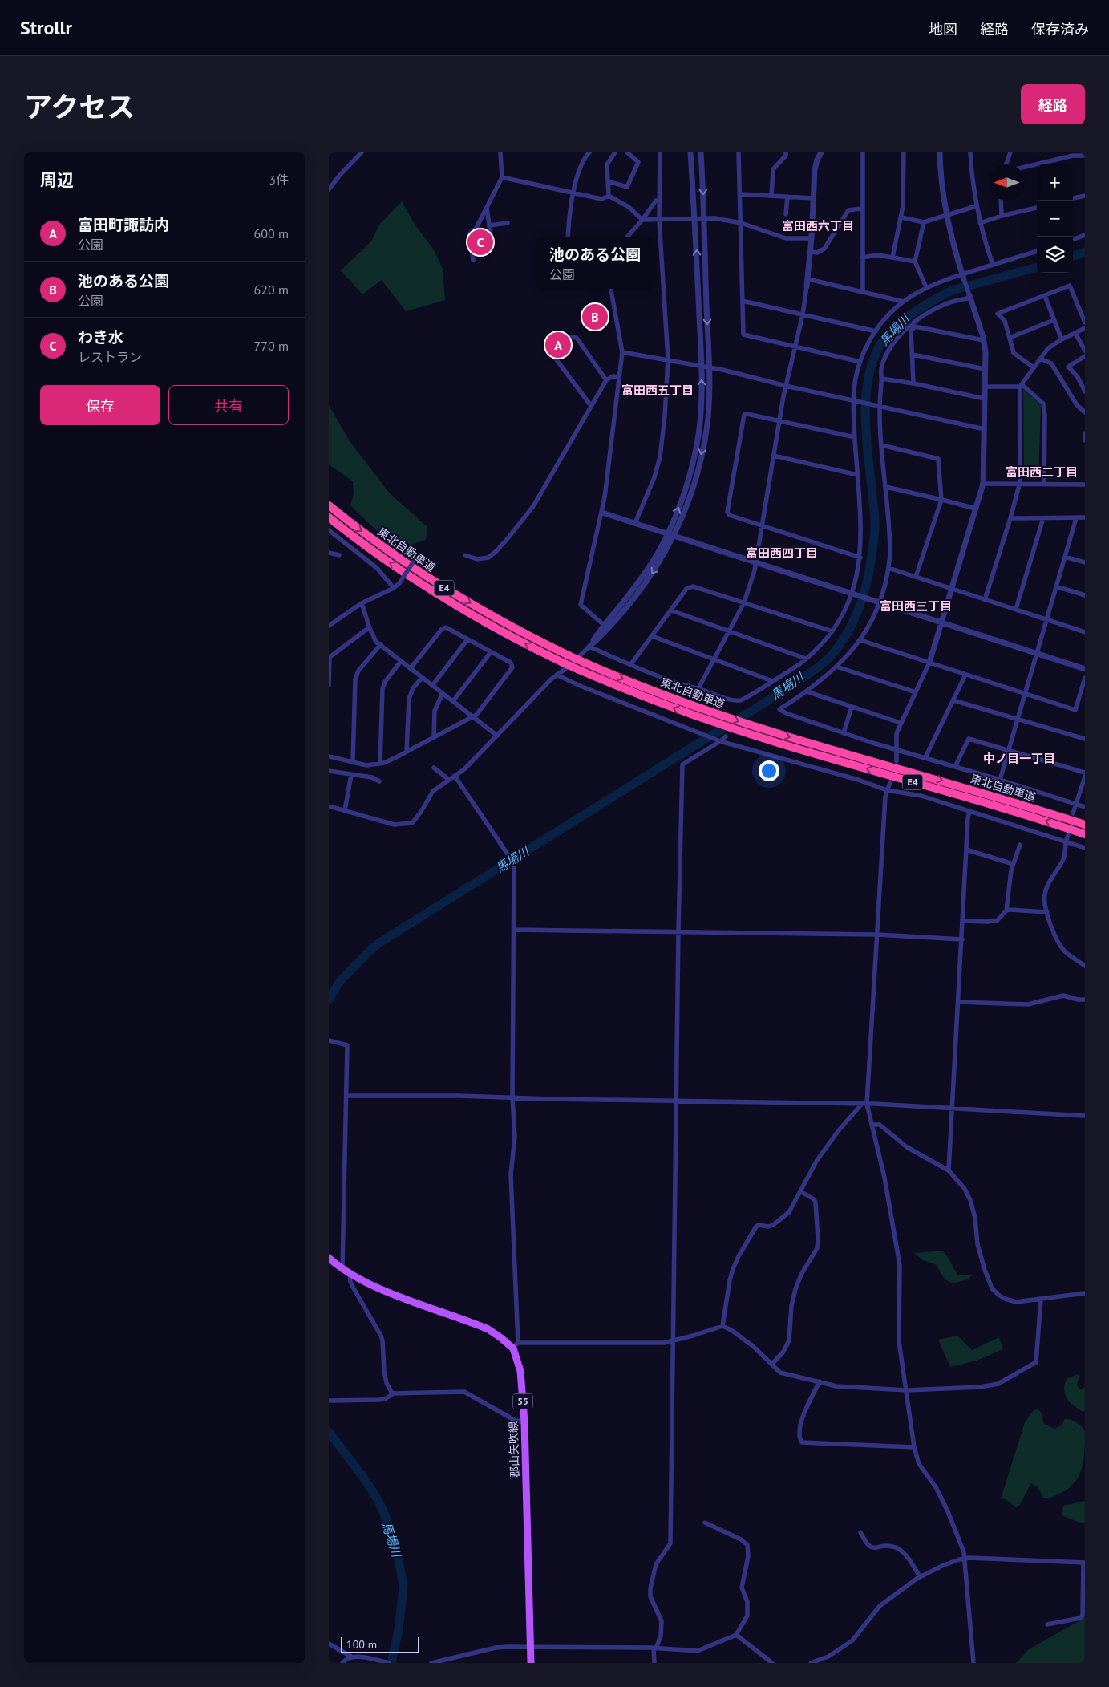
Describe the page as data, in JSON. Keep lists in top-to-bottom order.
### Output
{
  "streets": {
    "highway": ["東北自動車道", "E4"],
    "main road": ["55", "郡山矢吹線"]
  },
  "districts": [
    "富田西六丁目",
    "富田西五丁目",
    "富田西二丁目",
    "富田西四丁目",
    "富田西三丁目",
    "中ノ目一丁目"
  ],
  "water": ["馬場川"],
  "scale_bar": "100 m",
  "north": "left",
  "page": {
    "header": "Strollr",
    "nav": ["地図", "経路", "保存済み"],
    "title": "アクセス",
    "buttons": [
      "経路",
      ["保存", "共有"]
    ],
    "heading": ["周辺", "3件"],
    "map_buttons": ["+", "−"],
    "list": [
      {
        "mark": "A",
        "name": "富田町諏訪内",
        "note": "公園",
        "value": "600 m"
      },
      {
        "mark": "B",
        "name": "池のある公園",
        "note": "公園",
        "value": "620 m"
      },
      {
        "mark": "C",
        "name": "わき水",
        "note": "レストラン",
        "value": "770 m"
      }
    ],
    "pins": ["C", "B", "A"],
    "popup": ["池のある公園", "公園"],
    "scale": "100 m"
  }
}
